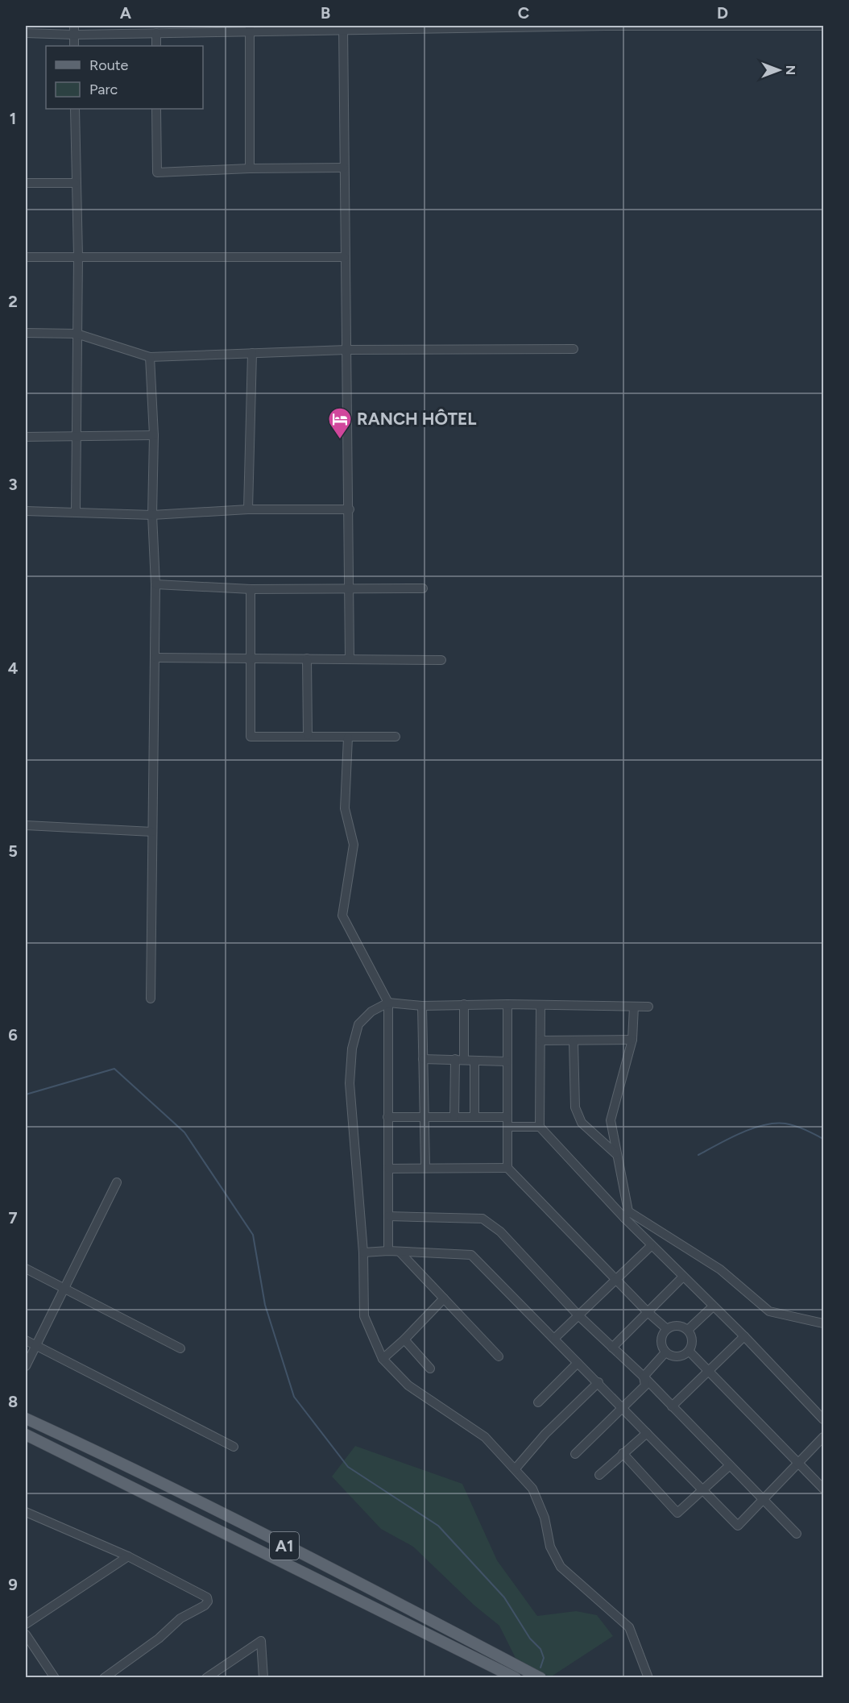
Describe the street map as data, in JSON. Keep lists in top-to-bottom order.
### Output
{
  "streets": {
    "main road": ["A1"]
  },
  "places": {
    "hotel": ["RANCH HÔTEL"]
  },
  "legend": ["Route", "Parc"],
  "north": "right",
  "grid": {
    "columns": [
      "A",
      "B",
      "C",
      "D"
    ],
    "rows": [
      "1",
      "2",
      "3",
      "4",
      "5",
      "6",
      "7",
      "8",
      "9"
    ]
  }
}
